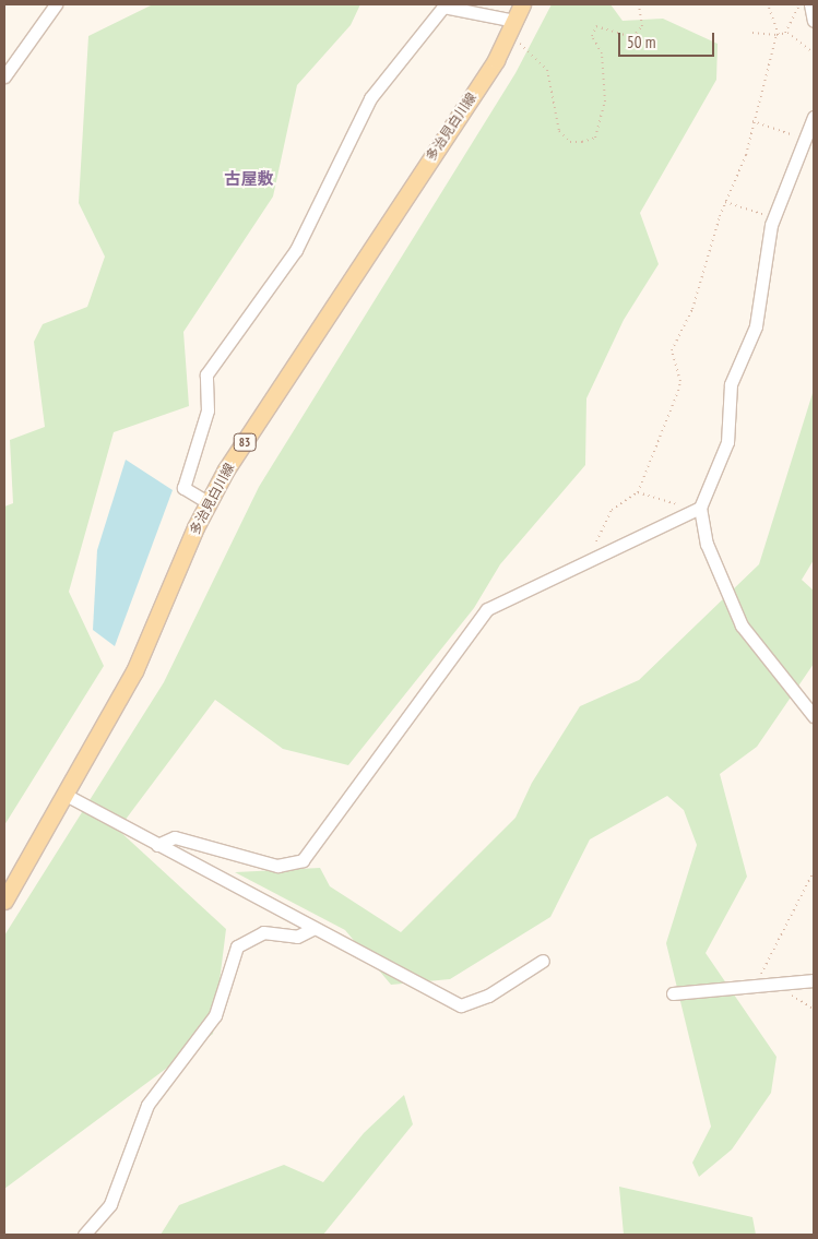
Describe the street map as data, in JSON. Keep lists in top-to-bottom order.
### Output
{
  "streets": {
    "main road": ["多治見白川線", "83"]
  },
  "districts": ["古屋敷"],
  "scale_bar": "50 m"
}
